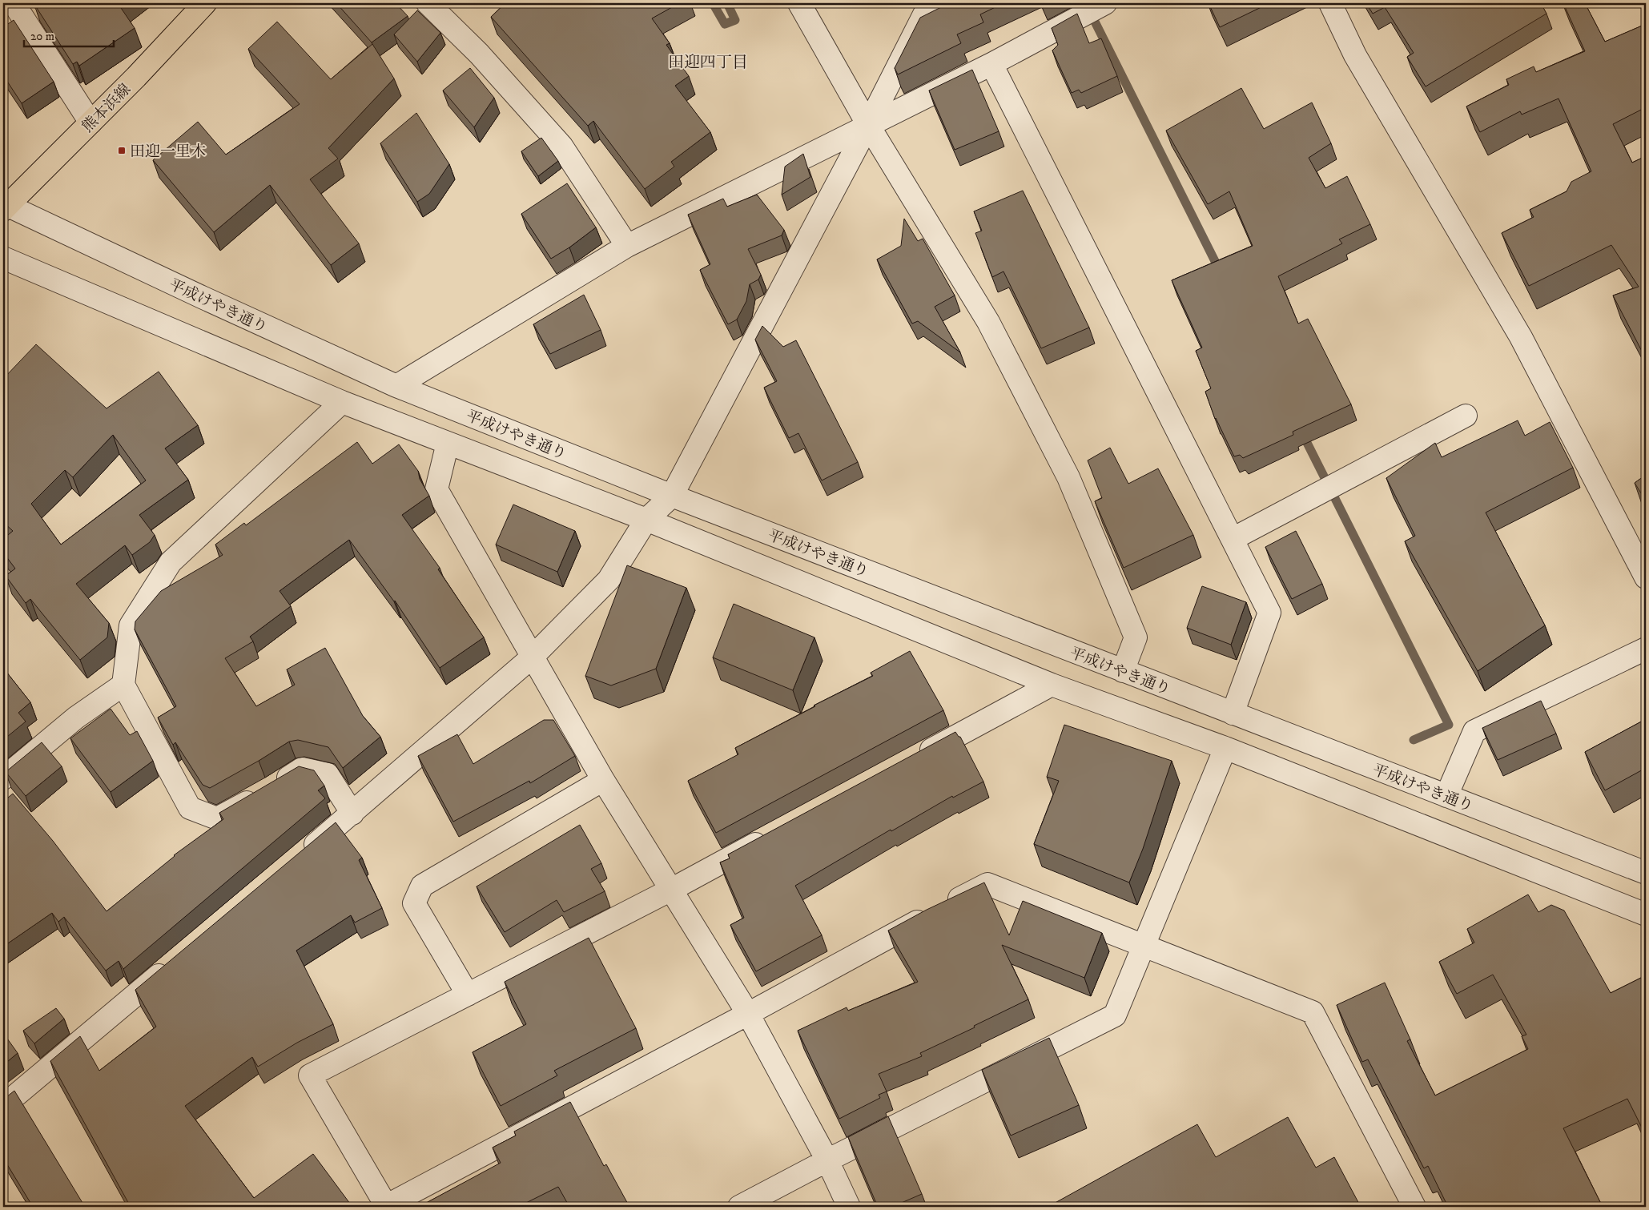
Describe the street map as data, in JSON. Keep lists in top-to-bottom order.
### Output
{
  "streets": {
    "main road": ["熊本浜線"],
    "street": ["平成けやき通り"]
  },
  "crossings": [
    ["熊本浜線", "平成けやき通り"]
  ],
  "districts": ["田迎四丁目"],
  "places": {
    "transit": ["田迎一里木"]
  },
  "scale_bar": "20 m"
}
